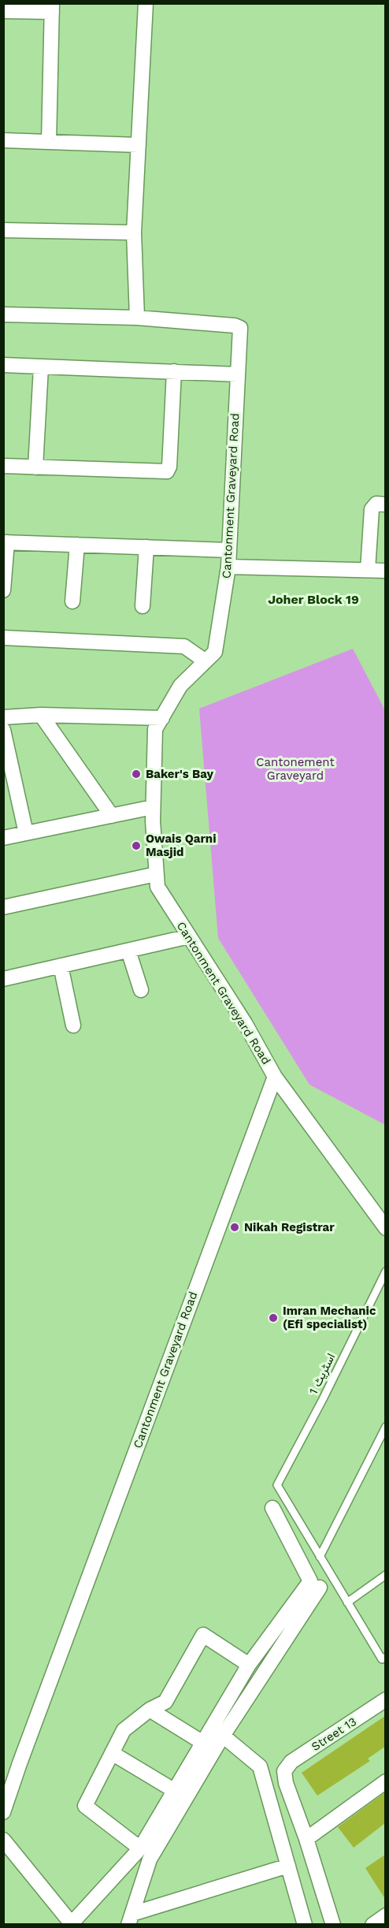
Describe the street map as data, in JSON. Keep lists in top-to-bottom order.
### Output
{
  "streets": {
    "street": ["Cantonment Graveyard Road", "Street 13"],
    "lane": ["اسٹریٹ 1"]
  },
  "districts": ["Joher Block 19"],
  "parks": ["Cantonement Graveyard"],
  "places": [
    "Baker's Bay",
    "Owais Qarni Masjid",
    "Nikah Registrar",
    "Imran Mechanic (Efi specialist)"
  ]
}
